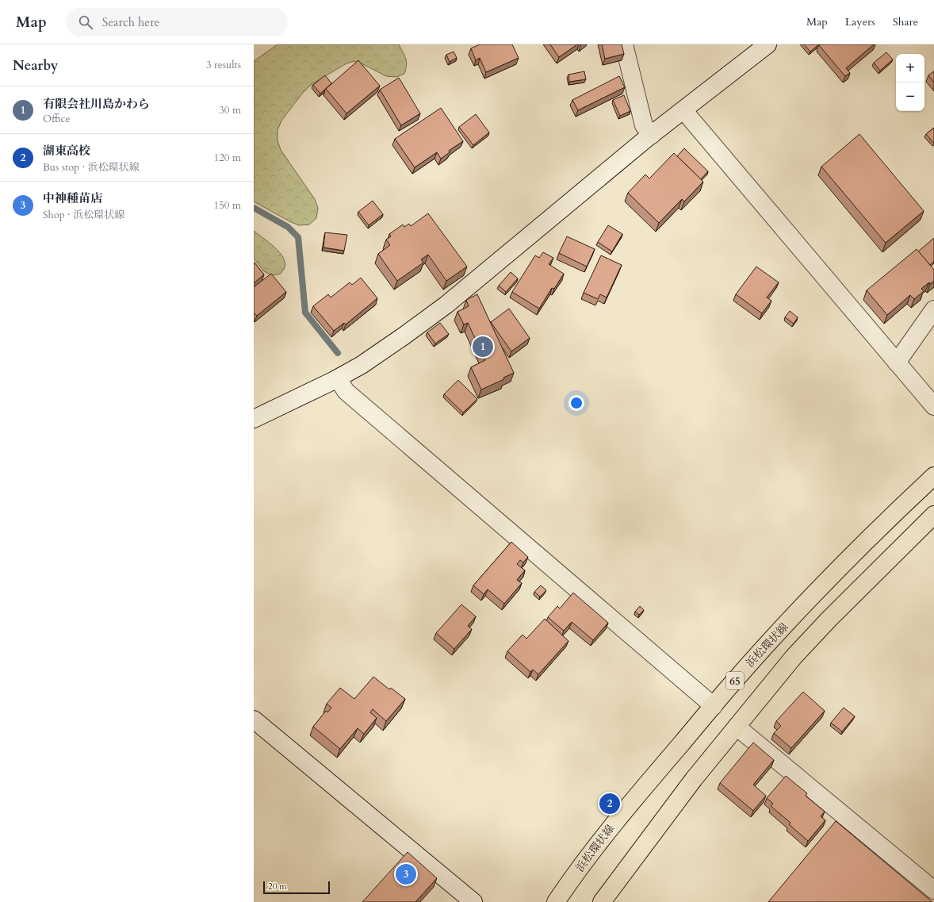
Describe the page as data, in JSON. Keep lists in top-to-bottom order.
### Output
{
  "streets": {
    "main road": ["浜松環状線", "65"]
  },
  "scale_bar": "20 m",
  "page": {
    "header": "Map",
    "search": "Search here",
    "nav": ["Map", "Layers", "Share"],
    "heading": ["Nearby", "3 results"],
    "map_buttons": ["+", "−"],
    "list": [
      {
        "mark": "1",
        "name": "有限会社川島かわら",
        "note": "Office",
        "value": "30 m"
      },
      {
        "mark": "2",
        "name": "湖東高校",
        "note": "Bus stop · 浜松環状線",
        "value": "120 m"
      },
      {
        "mark": "3",
        "name": "中神種苗店",
        "note": "Shop · 浜松環状線",
        "value": "150 m"
      }
    ],
    "pins": ["1", "2", "3"],
    "scale": "20 m"
  }
}
